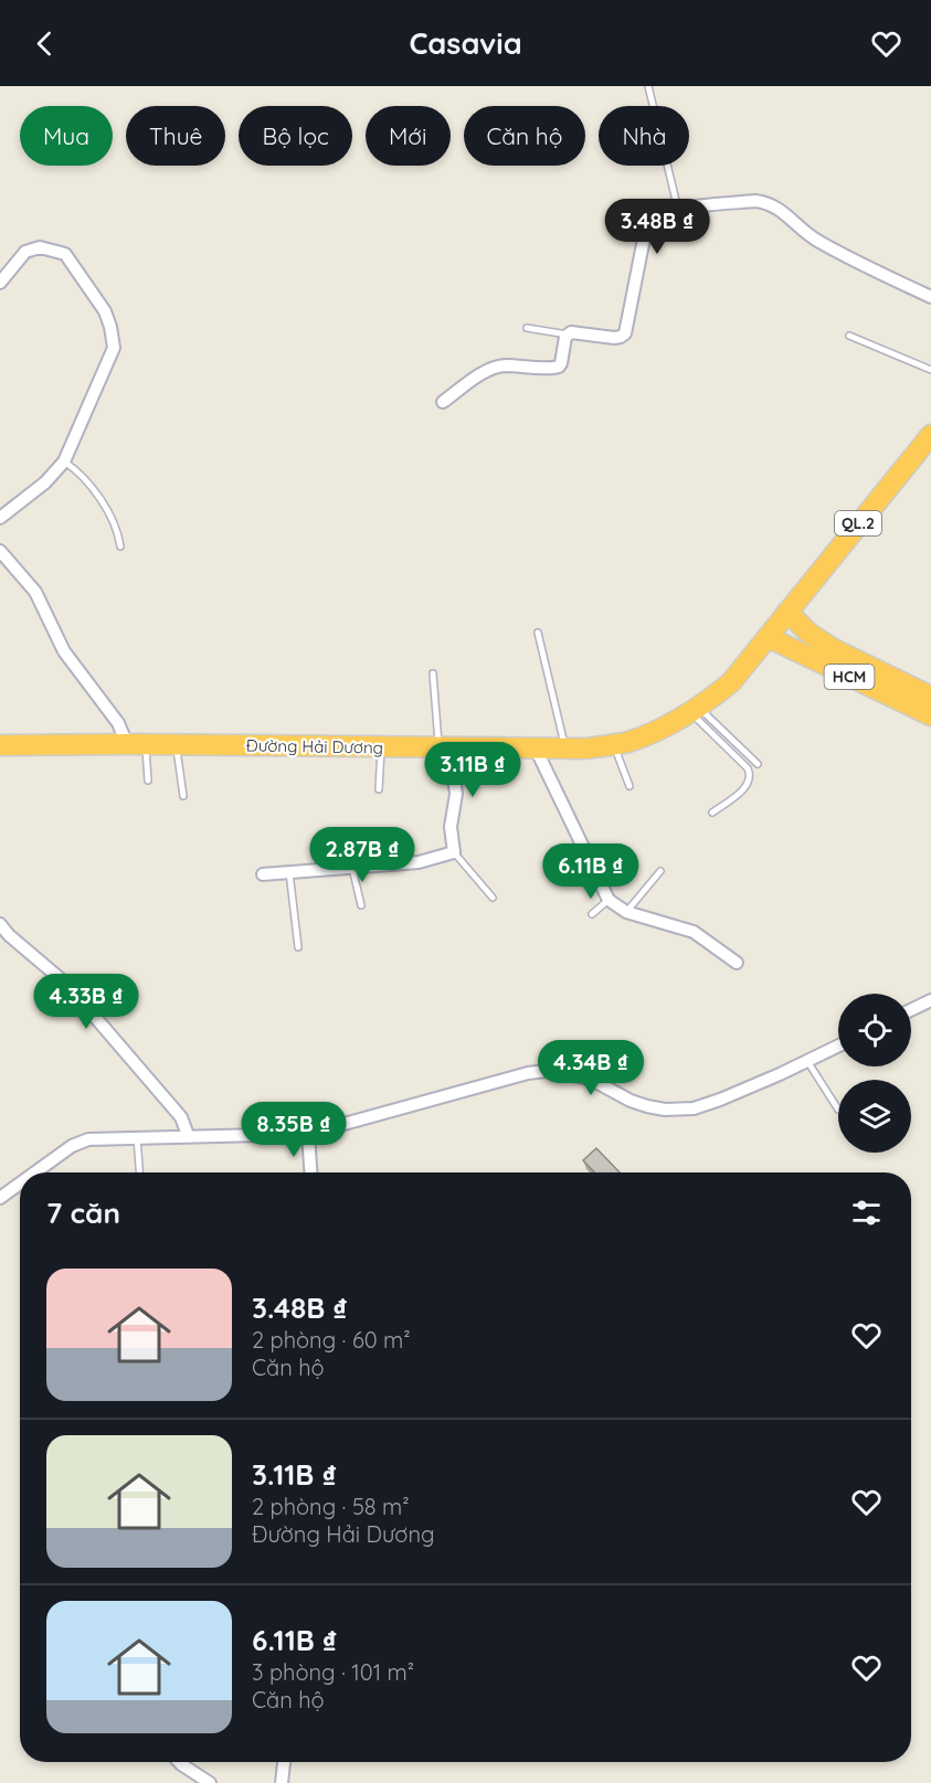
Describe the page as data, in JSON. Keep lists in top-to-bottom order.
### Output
{
  "streets": {
    "highway": ["QL.2", "HCM", "Đường Hải Dương"]
  },
  "crossings": [
    ["HCM", "Đường Hải Dương"]
  ],
  "page": {
    "header": "Casavia",
    "chip": [
      "Mua",
      "Thuê",
      "Bộ lọc",
      "Mới",
      "Căn hộ",
      "Nhà"
    ],
    "price": [
      "3.48B ₫",
      "3.11B ₫",
      "2.87B ₫",
      "6.11B ₫",
      "4.33B ₫",
      "4.34B ₫",
      "8.35B ₫"
    ],
    "heading": "7 căn",
    "list": [
      {
        "name": "3.48B ₫",
        "note": "2 phòng · 60 m² · Căn hộ"
      },
      {
        "name": "3.11B ₫",
        "note": "2 phòng · 58 m² · Đường Hải Dương"
      },
      {
        "name": "6.11B ₫",
        "note": "3 phòng · 101 m² · Căn hộ"
      }
    ]
  }
}
